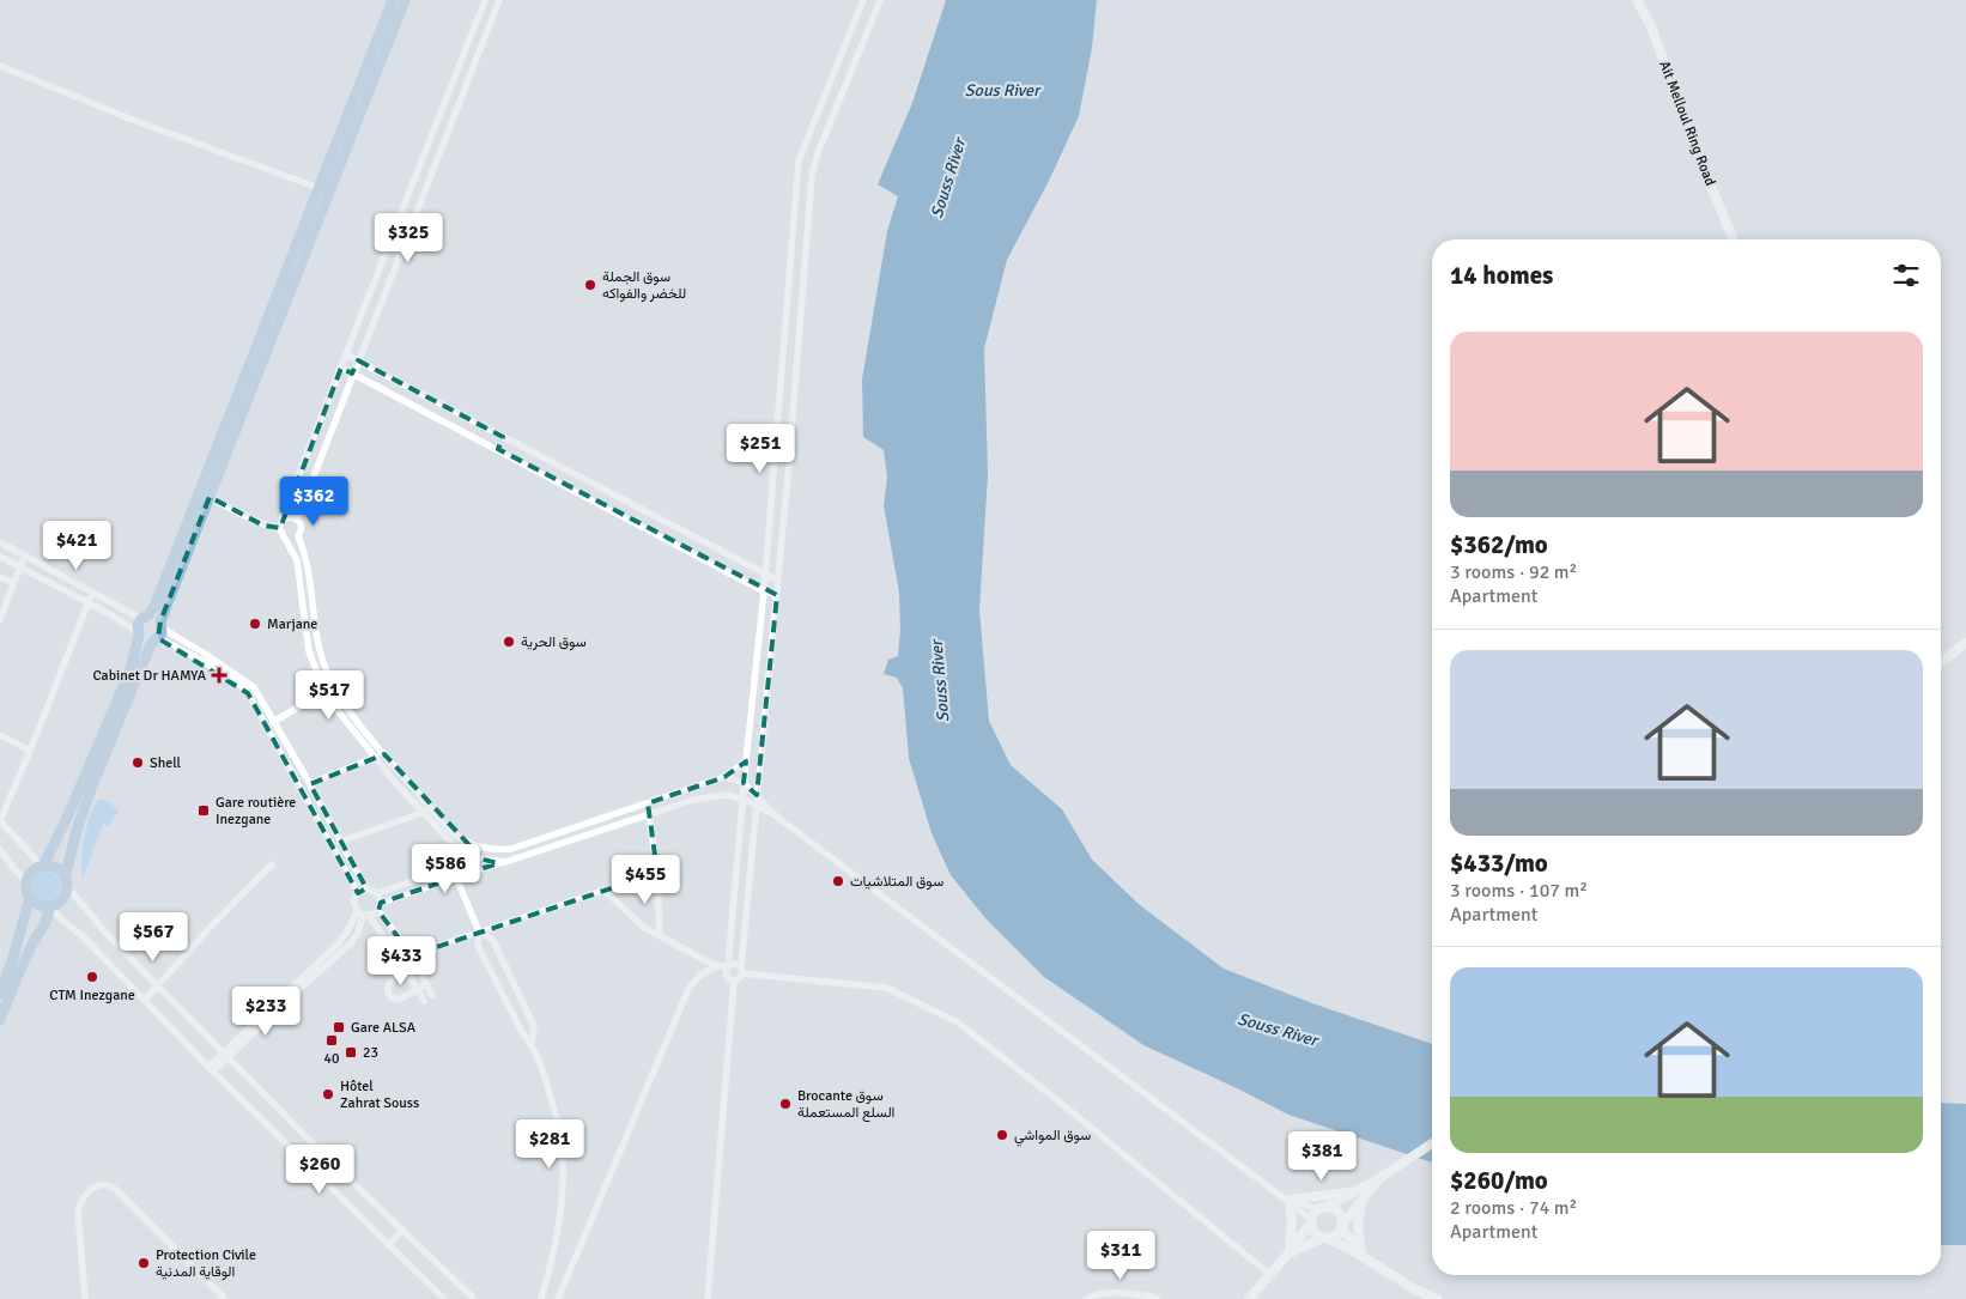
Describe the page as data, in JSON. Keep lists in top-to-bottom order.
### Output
{
  "streets": {
    "street": ["Ait Melloul Ring Road"]
  },
  "water": ["Sous River", "Souss River"],
  "places": {
    "other": [
      "سوق الجملة للخضر والفواكه",
      "Marjane",
      "سوق الحرية",
      "Shell",
      "سوق المتلاشيات",
      "CTM Inezgane",
      "Hôtel Zahrat Souss",
      "Brocante سوق السلع المستعملة",
      "سوق المواشي",
      "Protection Civile الوقاية المدنية"
    ],
    "health": ["Cabinet Dr HAMYA"],
    "transit": [
      "Gare routière Inezgane",
      "Gare ALSA",
      "40",
      "23"
    ]
  },
  "page": {
    "price": [
      "$325",
      "$251",
      "$362",
      "$421",
      "$517",
      "$586",
      "$455",
      "$567",
      "$433",
      "$233",
      "$281",
      "$381",
      "$260",
      "$311"
    ],
    "heading": "14 homes",
    "list": [
      {
        "name": "$362/mo",
        "note": "3 rooms · 92 m² · Apartment"
      },
      {
        "name": "$433/mo",
        "note": "3 rooms · 107 m² · Apartment"
      },
      {
        "name": "$260/mo",
        "note": "2 rooms · 74 m² · Apartment"
      }
    ]
  }
}
